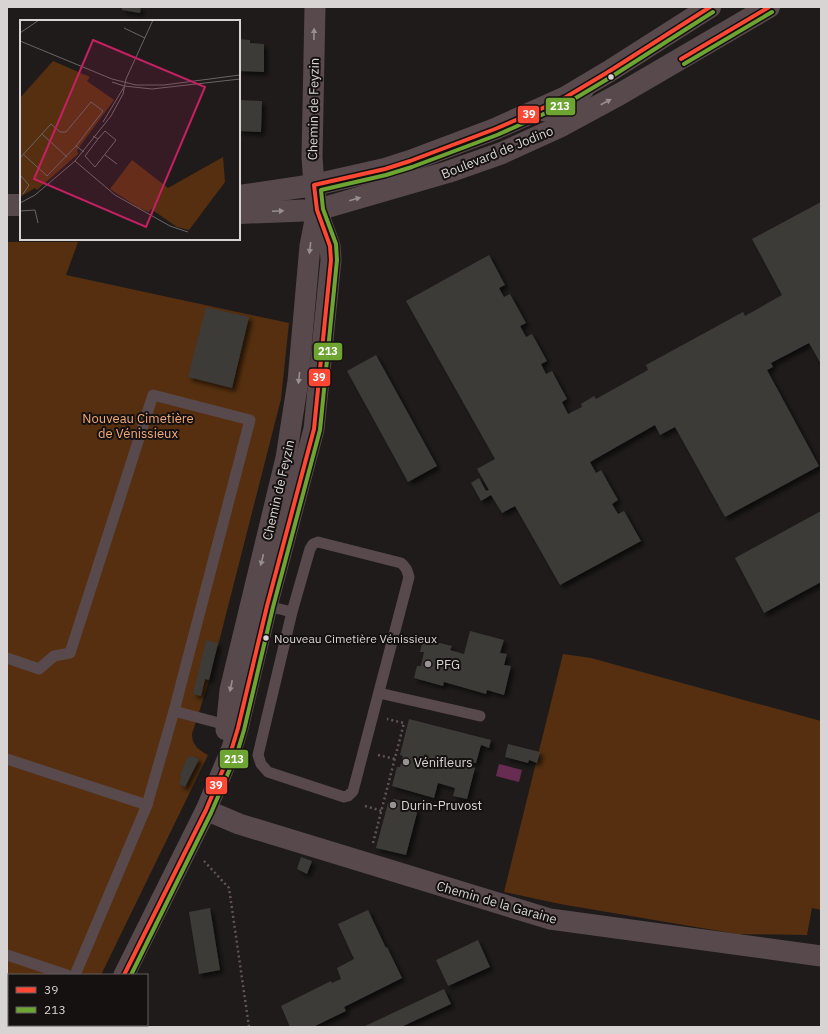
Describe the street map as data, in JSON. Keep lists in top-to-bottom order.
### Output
{
  "streets": {
    "street": ["Chemin de Feyzin", "Boulevard de Jodino", "Chemin de la Garaine"]
  },
  "crossings": [
    ["Chemin de Feyzin", "Boulevard de Jodino"],
    ["Chemin de Feyzin", "Chemin de la Garaine"]
  ],
  "parks": ["Nouveau Cimetière de Vénissieux"],
  "places": [
    "Nouveau Cimetière Vénissieux",
    "PFG",
    "Vénifleurs",
    "Durin-Pruvost"
  ],
  "lines": ["transit line 39", "transit line 213"],
  "legend": ["39", "213"]
}
